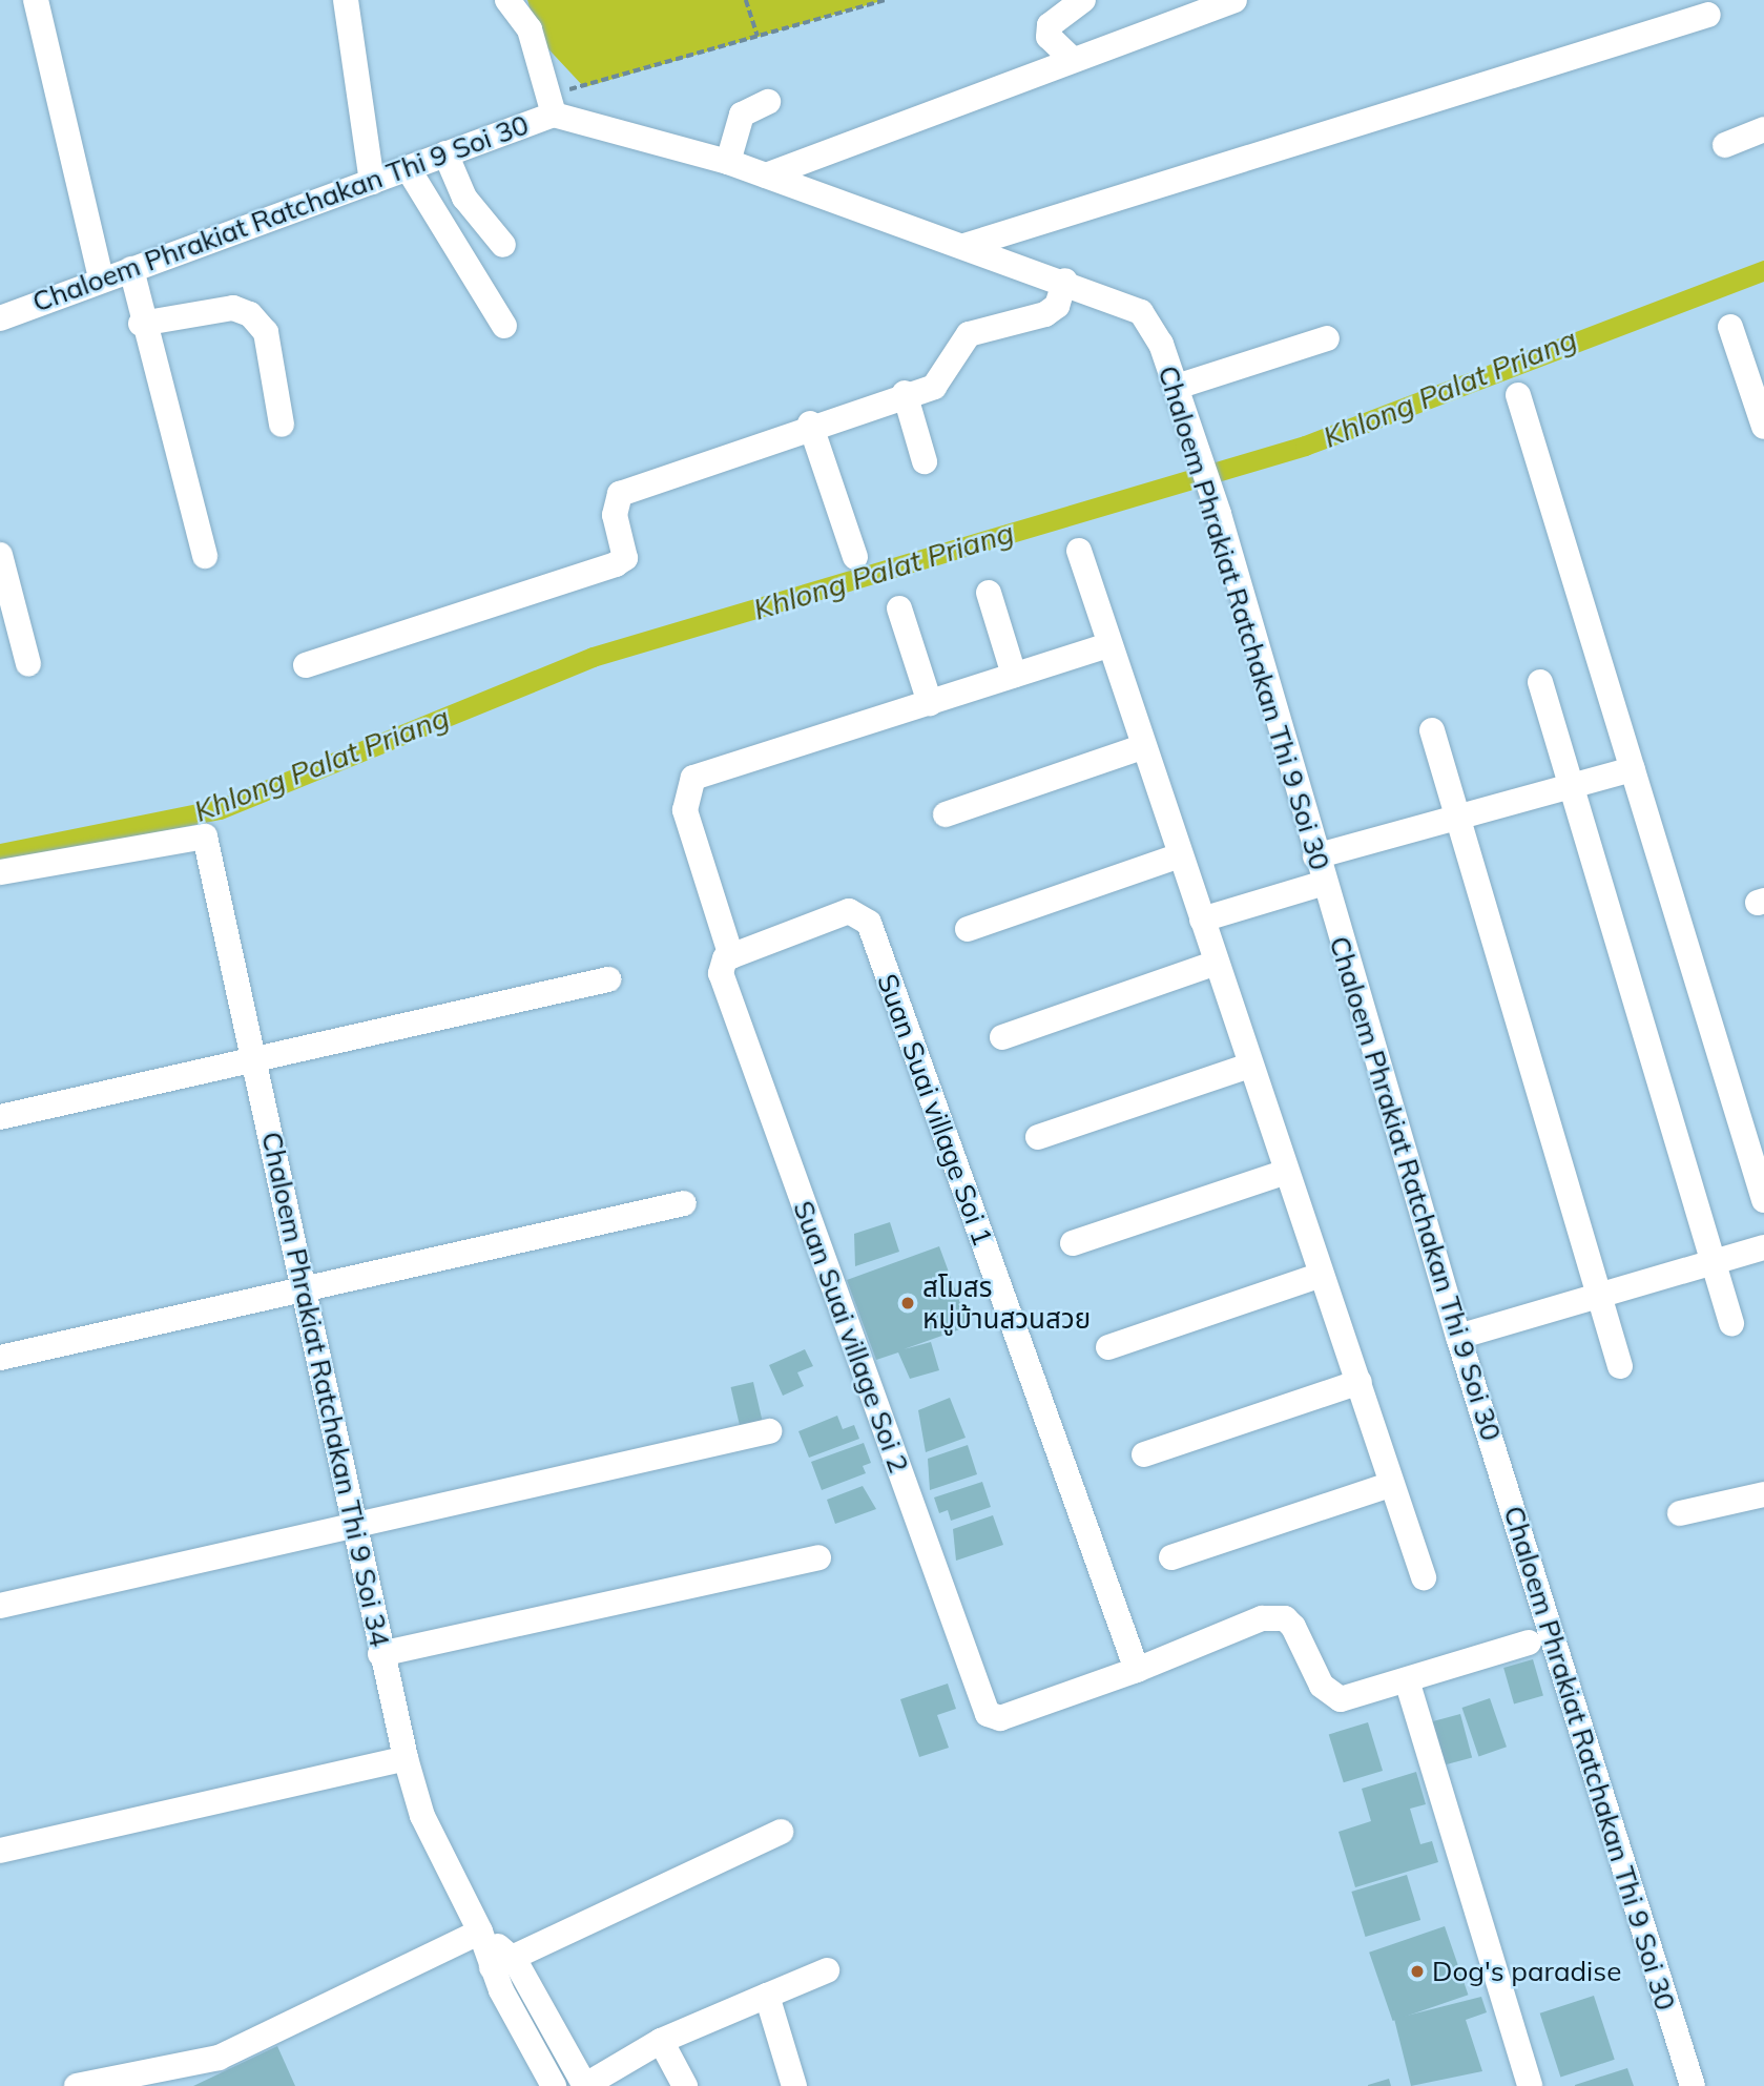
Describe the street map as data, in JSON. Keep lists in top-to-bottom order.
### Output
{
  "streets": {
    "street": [
      "Chaloem Phrakiat Ratchakan Thi 9 Soi 30",
      "Suan Suai village Soi 1",
      "Suan Suai village Soi 2",
      "Chaloem Phrakiat Ratchakan Thi 9 Soi 34"
    ]
  },
  "crossings": [
    ["Suan Suai village Soi 1", "Suan Suai village Soi 2"]
  ],
  "water": ["Khlong Palat Priang"],
  "places": ["สโมสร หมู่บ้านสวนสวย", "Dog's paradise"]
}
